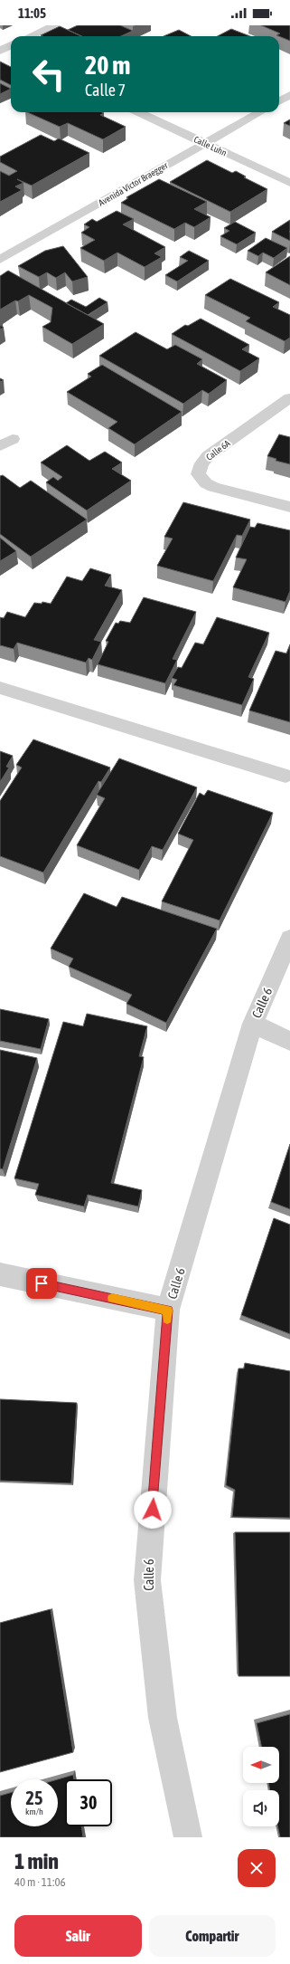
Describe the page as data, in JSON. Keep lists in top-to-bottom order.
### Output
{
  "streets": {
    "street": [
      "Calle Luhn",
      "Avenida Víctor Braegger",
      "Calle 6A",
      "Calle 6"
    ]
  },
  "crossings": [
    ["Calle Luhn", "Avenida Víctor Braegger"]
  ],
  "north": "left",
  "page": {
    "status": "11:05",
    "turn": ["20 m", "Calle 7"],
    "speed": "25 km/h",
    "limit": "30",
    "heading": ["1 min", "40 m · 11:06"],
    "buttons": ["Salir", "Compartir"]
  }
}
